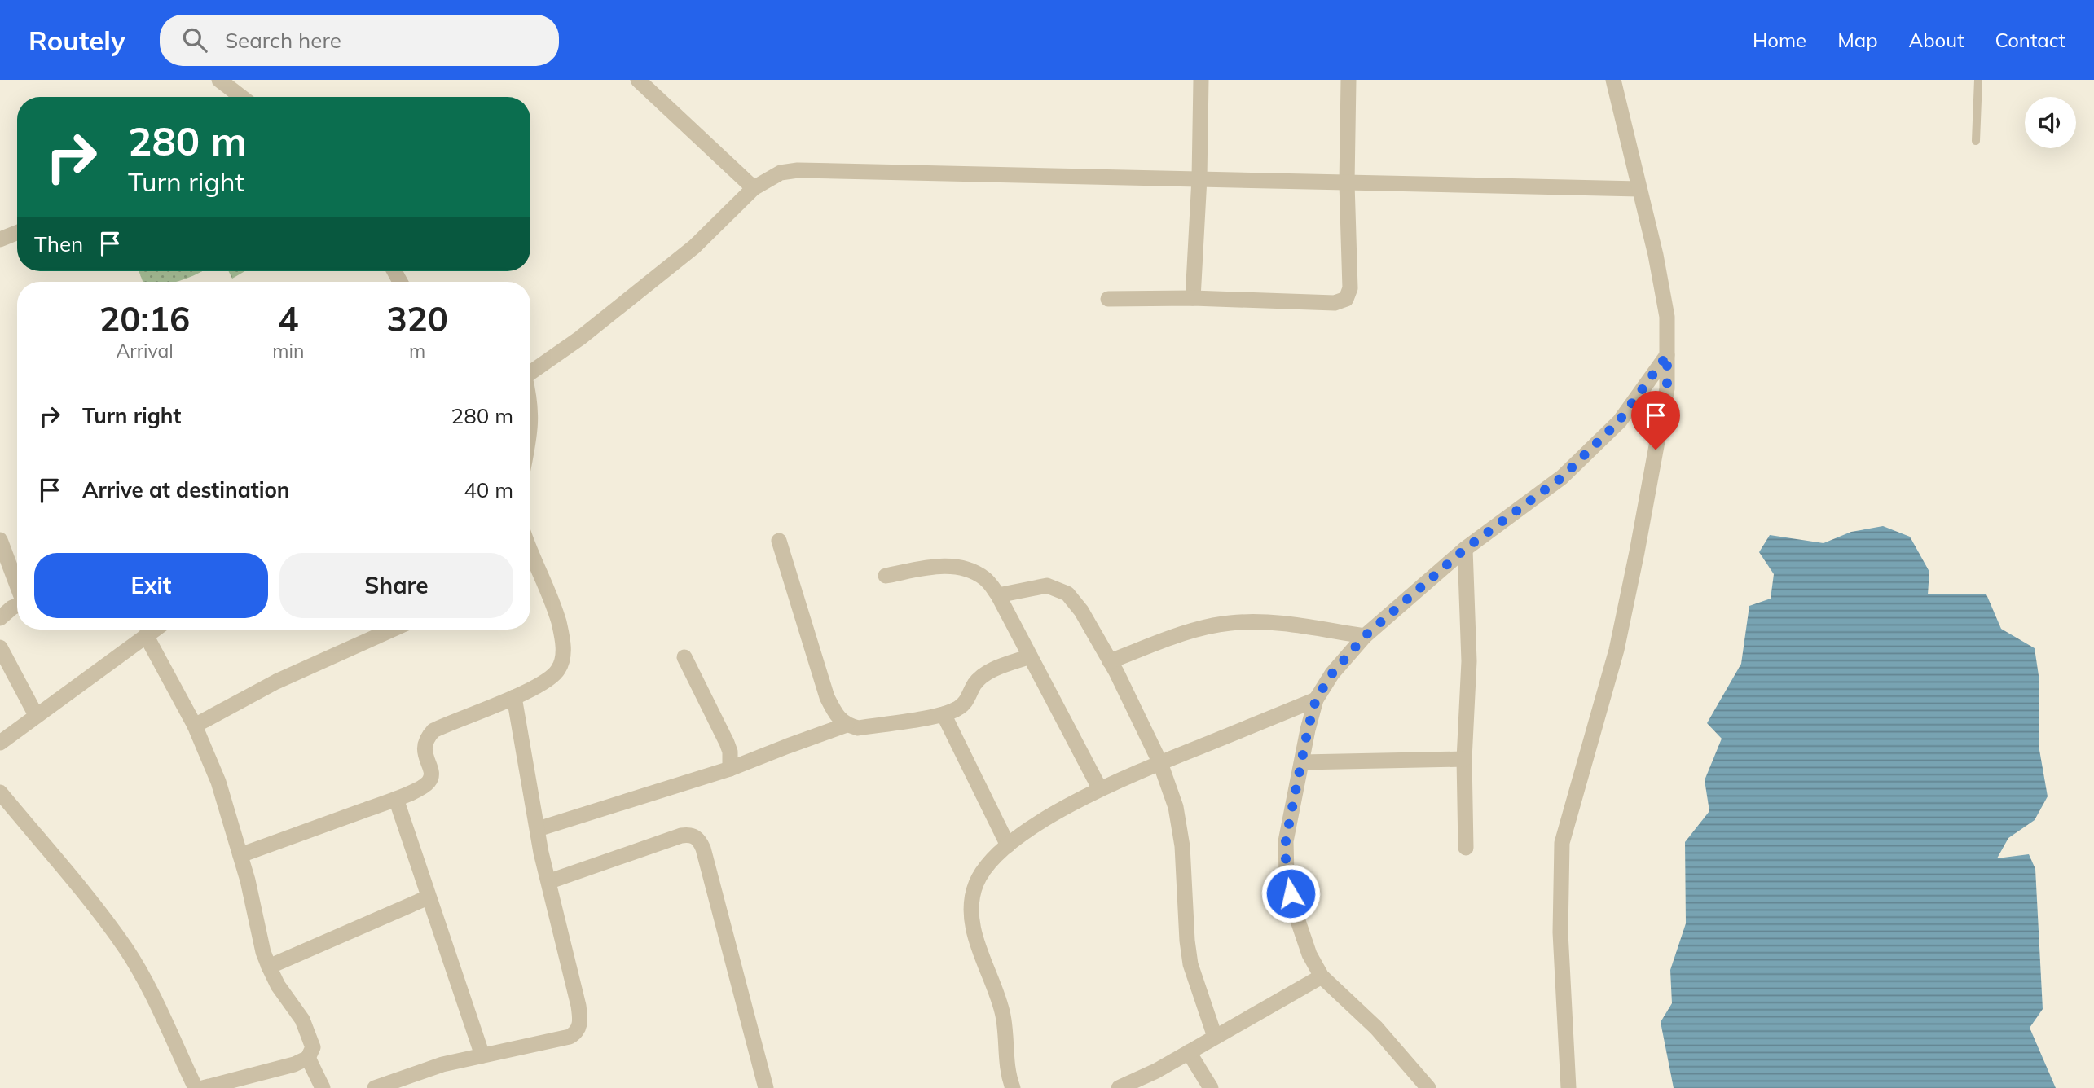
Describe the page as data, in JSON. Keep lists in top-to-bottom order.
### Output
{
  "page": {
    "header": "Routely",
    "search": "Search here",
    "nav": [
      "Home",
      "Map",
      "About",
      "Contact"
    ],
    "turn": ["280 m", "Turn right"],
    "then": "Then",
    "eta": [
      "20:16",
      "Arrival",
      "4",
      "min",
      "320",
      "m"
    ],
    "list": [
      {
        "name": "Turn right",
        "value": "280 m"
      },
      {
        "name": "Arrive at destination",
        "value": "40 m"
      }
    ],
    "buttons": ["Exit", "Share"]
  }
}
